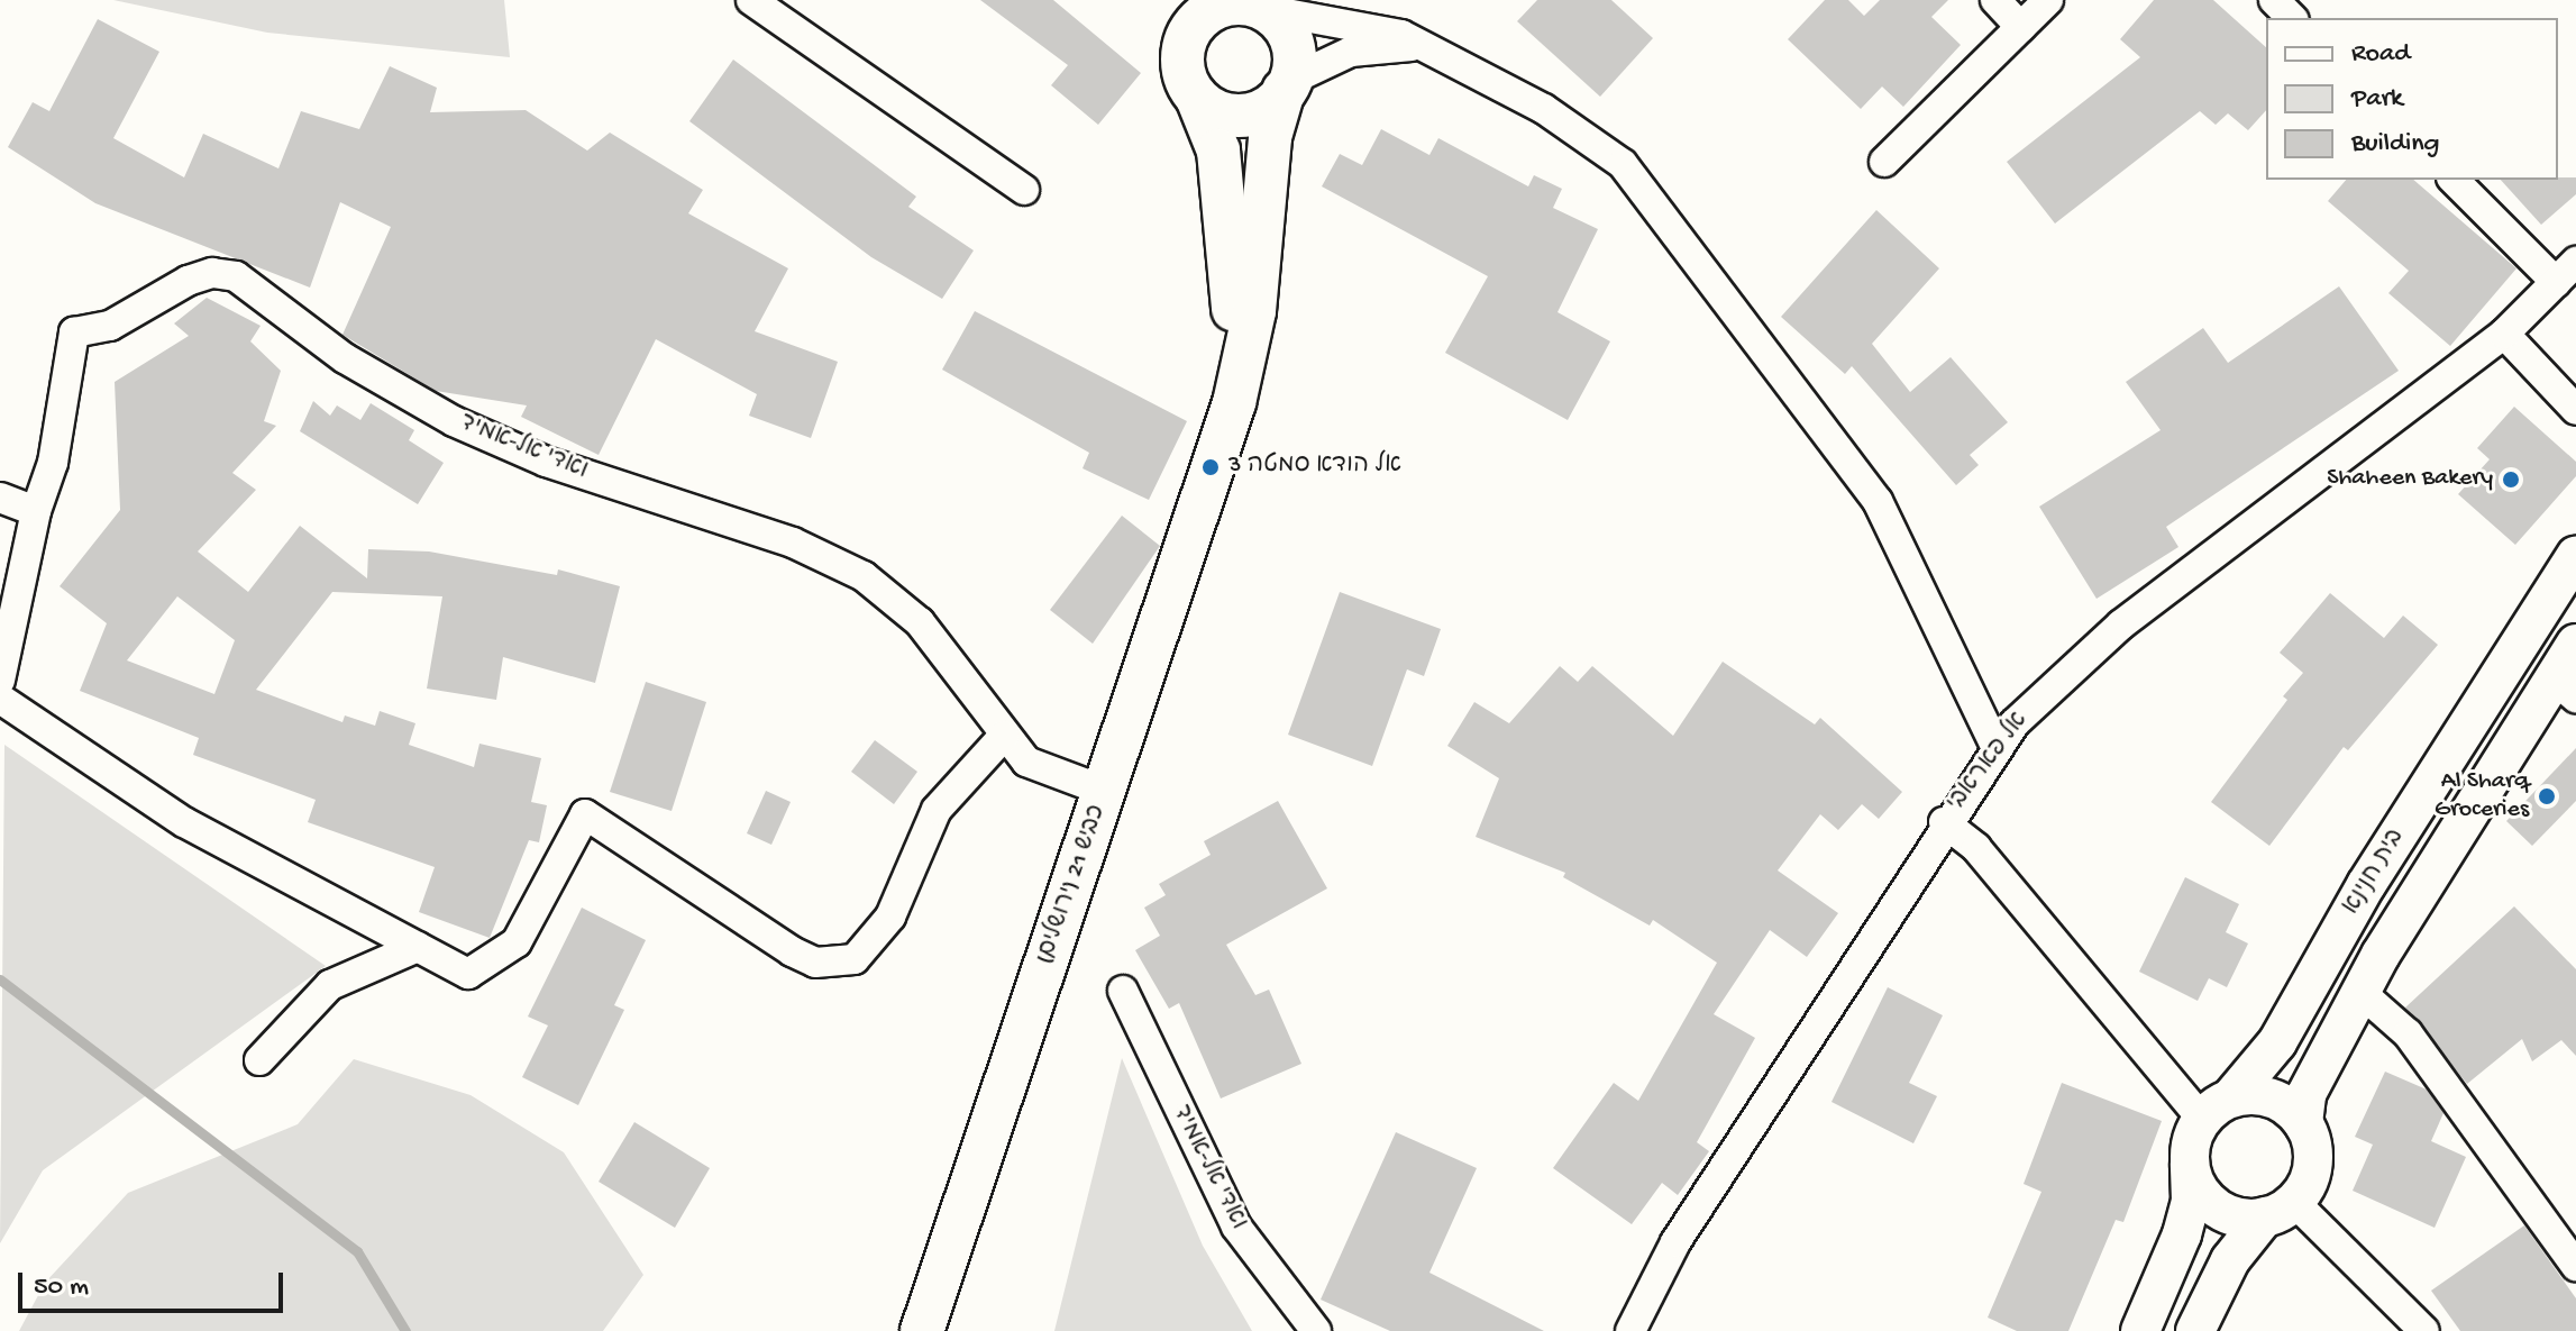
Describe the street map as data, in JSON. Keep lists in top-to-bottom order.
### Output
{
  "streets": {
    "main road": ["כביש 21 (ירושלים)"],
    "street": ["ואדי אל-אמיד", "אל פאראבי", "בית חנינא"]
  },
  "crossings": [
    ["ואדי אל-אמיד", "כביש 21 (ירושלים)"]
  ],
  "places": ["אל הודא סמטה 3", "Shaheen Bakery", "Al Sharq Groceries"],
  "legend": ["Road", "Park", "Building"],
  "scale_bar": "50 m"
}
